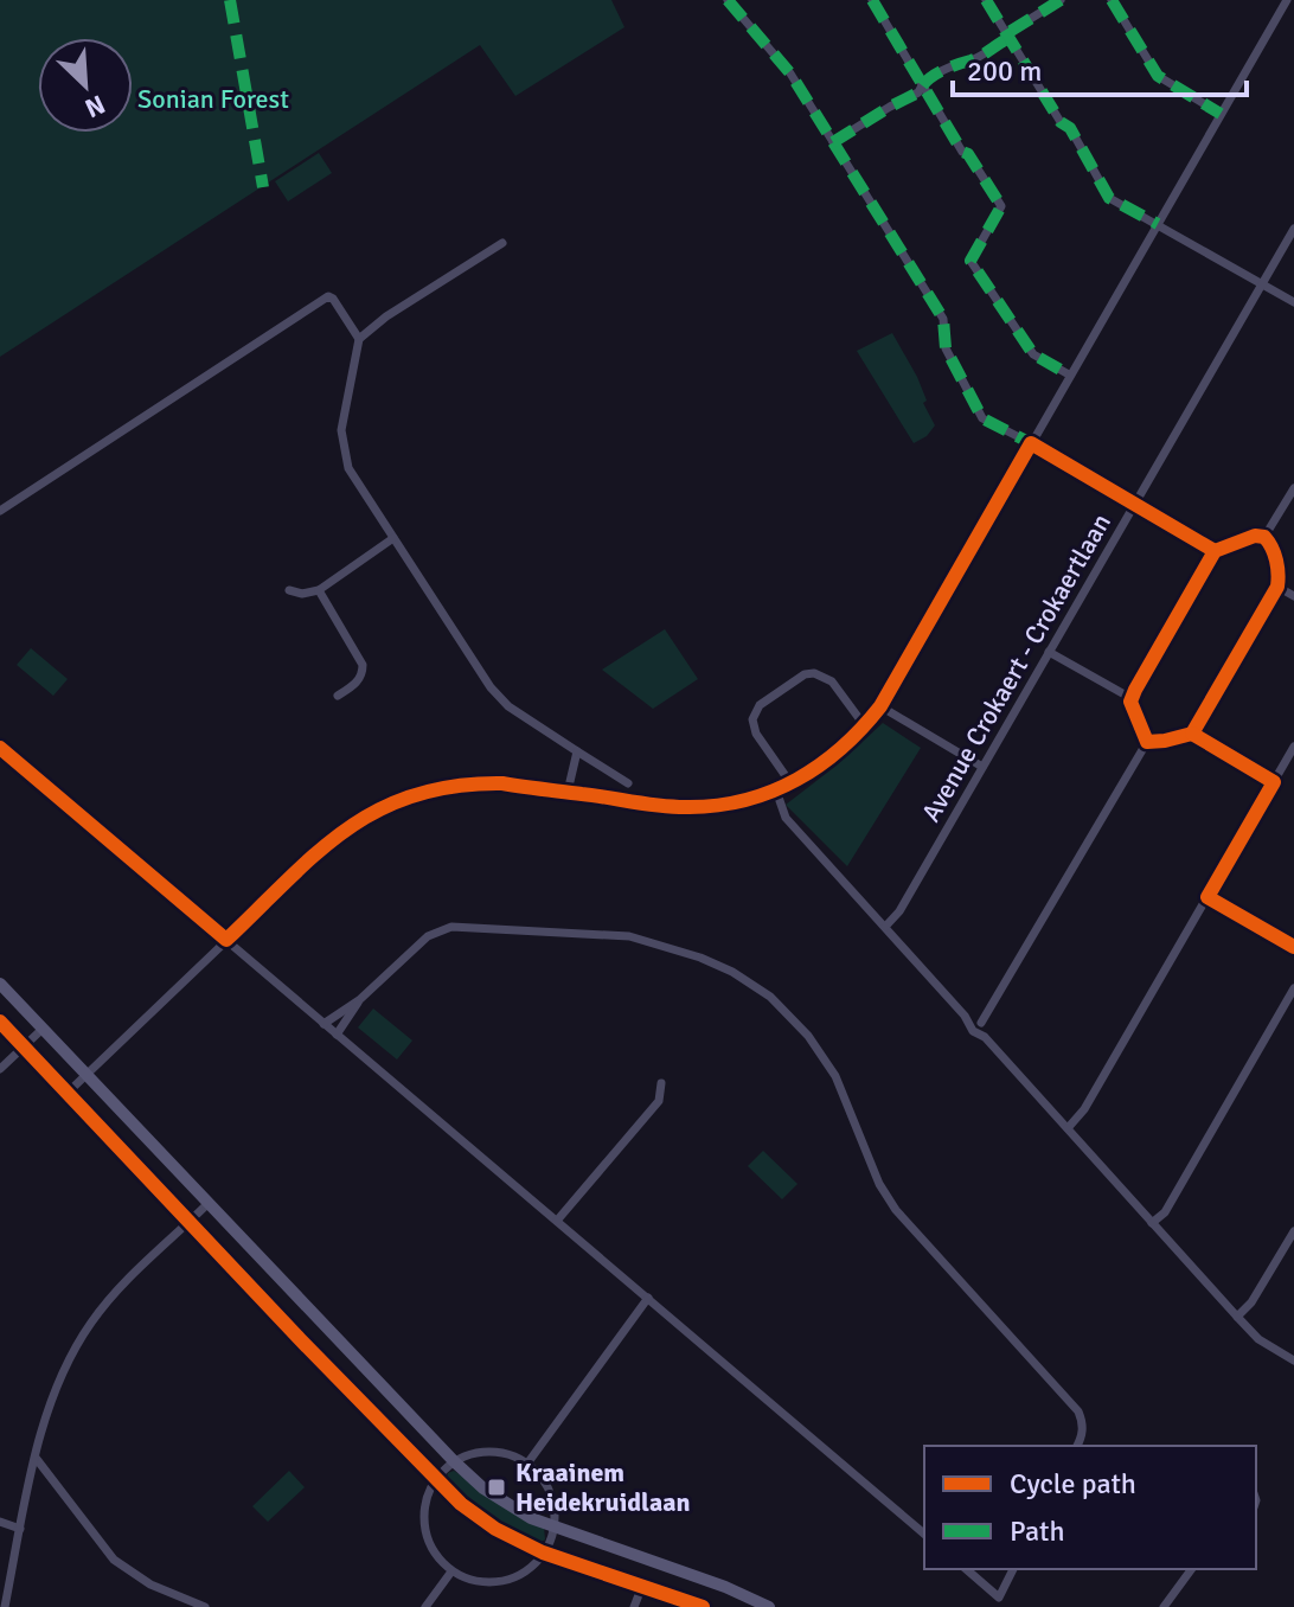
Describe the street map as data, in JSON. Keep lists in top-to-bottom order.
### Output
{
  "streets": {
    "street": ["Avenue Crokaert - Crokaertlaan"]
  },
  "parks": ["Sonian Forest"],
  "places": {
    "transit": ["Kraainem Heidekruidlaan"]
  },
  "legend": ["Cycle path", "Path"],
  "scale_bar": "200 m",
  "north": "bottom right"
}
